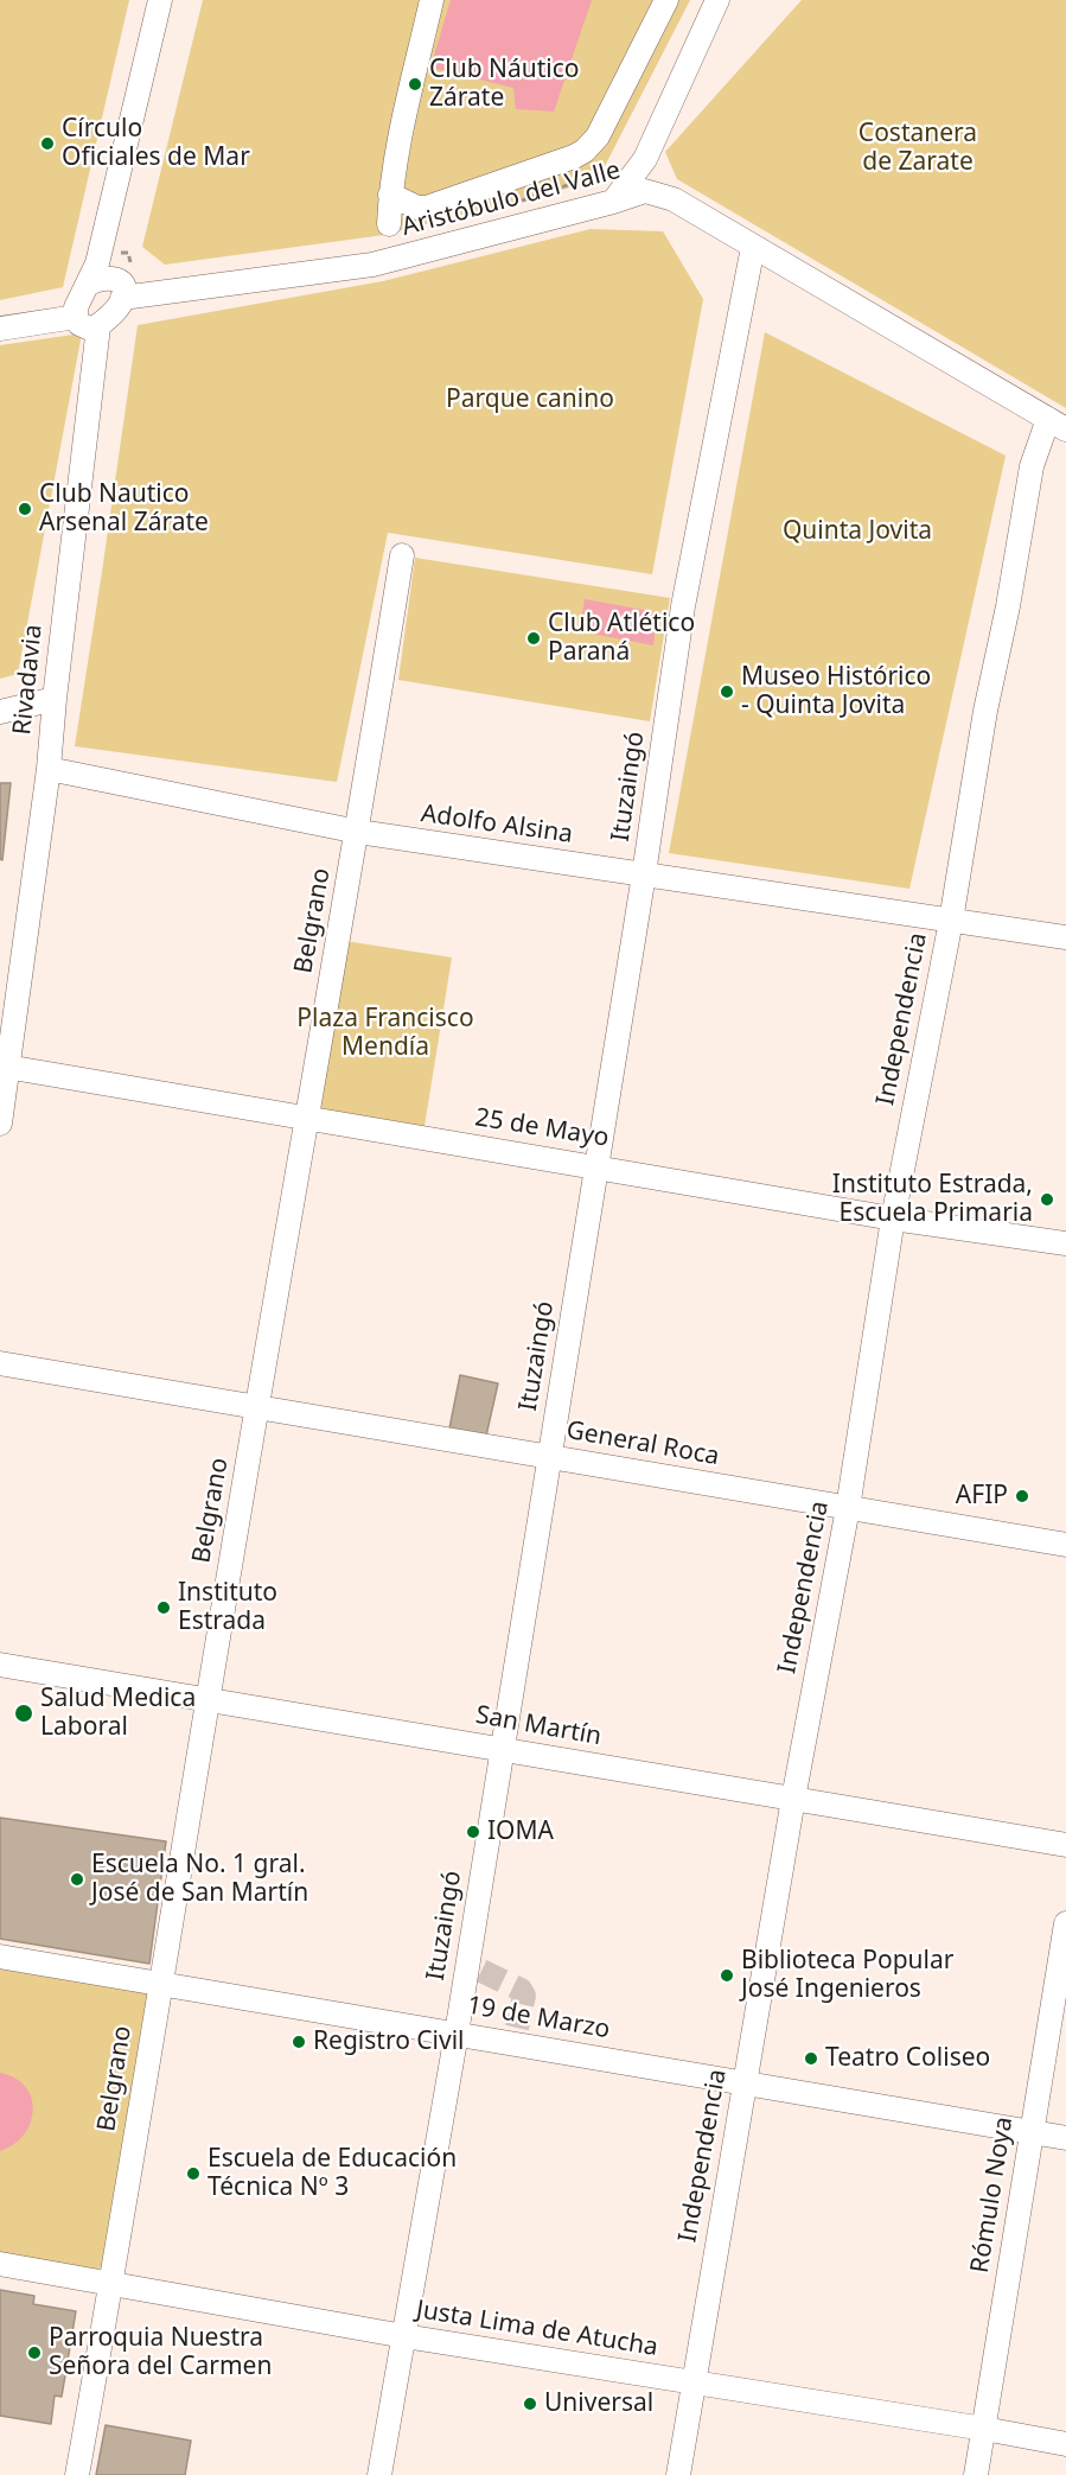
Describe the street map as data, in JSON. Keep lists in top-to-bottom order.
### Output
{
  "streets": {
    "street": [
      "Aristóbulo del Valle",
      "Rivadavia",
      "Ituzaingó",
      "Adolfo Alsina",
      "Belgrano",
      "Independencia",
      "25 de Mayo",
      "General Roca",
      "San Martín",
      "19 de Marzo",
      "Rómulo Noya",
      "Justa Lima de Atucha"
    ]
  },
  "crossings": [
    ["Aristóbulo del Valle", "Rivadavia"],
    ["Aristóbulo del Valle", "Ituzaingó"],
    ["Aristóbulo del Valle", "Independencia"],
    ["Rivadavia", "Adolfo Alsina"],
    ["Rivadavia", "25 de Mayo"],
    ["Ituzaingó", "Adolfo Alsina"],
    ["Ituzaingó", "25 de Mayo"],
    ["Ituzaingó", "General Roca"],
    ["Ituzaingó", "San Martín"],
    ["Ituzaingó", "19 de Marzo"],
    ["Ituzaingó", "Justa Lima de Atucha"],
    ["Adolfo Alsina", "Belgrano"],
    ["Adolfo Alsina", "Independencia"],
    ["Belgrano", "25 de Mayo"],
    ["Belgrano", "General Roca"],
    ["Belgrano", "San Martín"],
    ["Belgrano", "19 de Marzo"],
    ["Belgrano", "Justa Lima de Atucha"],
    ["Independencia", "25 de Mayo"],
    ["Independencia", "General Roca"],
    ["Independencia", "San Martín"],
    ["Independencia", "19 de Marzo"],
    ["Independencia", "Justa Lima de Atucha"],
    ["19 de Marzo", "Rómulo Noya"],
    ["Rómulo Noya", "Justa Lima de Atucha"]
  ],
  "parks": [
    "Costanera de Zarate",
    "Parque canino",
    "Quinta Jovita",
    "Plaza Francisco Mendía"
  ],
  "places": [
    "Club Náutico Zárate",
    "Círculo Oficiales de Mar",
    "Club Nautico Arsenal Zárate",
    "Club Atlético Paraná",
    "Museo Histórico - Quinta Jovita",
    "Instituto Estrada, Escuela Primaria",
    "AFIP",
    "Instituto Estrada",
    "Salud Medica Laboral",
    "IOMA",
    "Escuela No. 1 gral. José de San Martín",
    "Biblioteca Popular José Ingenieros",
    "Registro Civil",
    "Teatro Coliseo",
    "Escuela de Educación Técnica Nº 3",
    "Parroquia Nuestra Señora del Carmen",
    "Universal"
  ]
}
